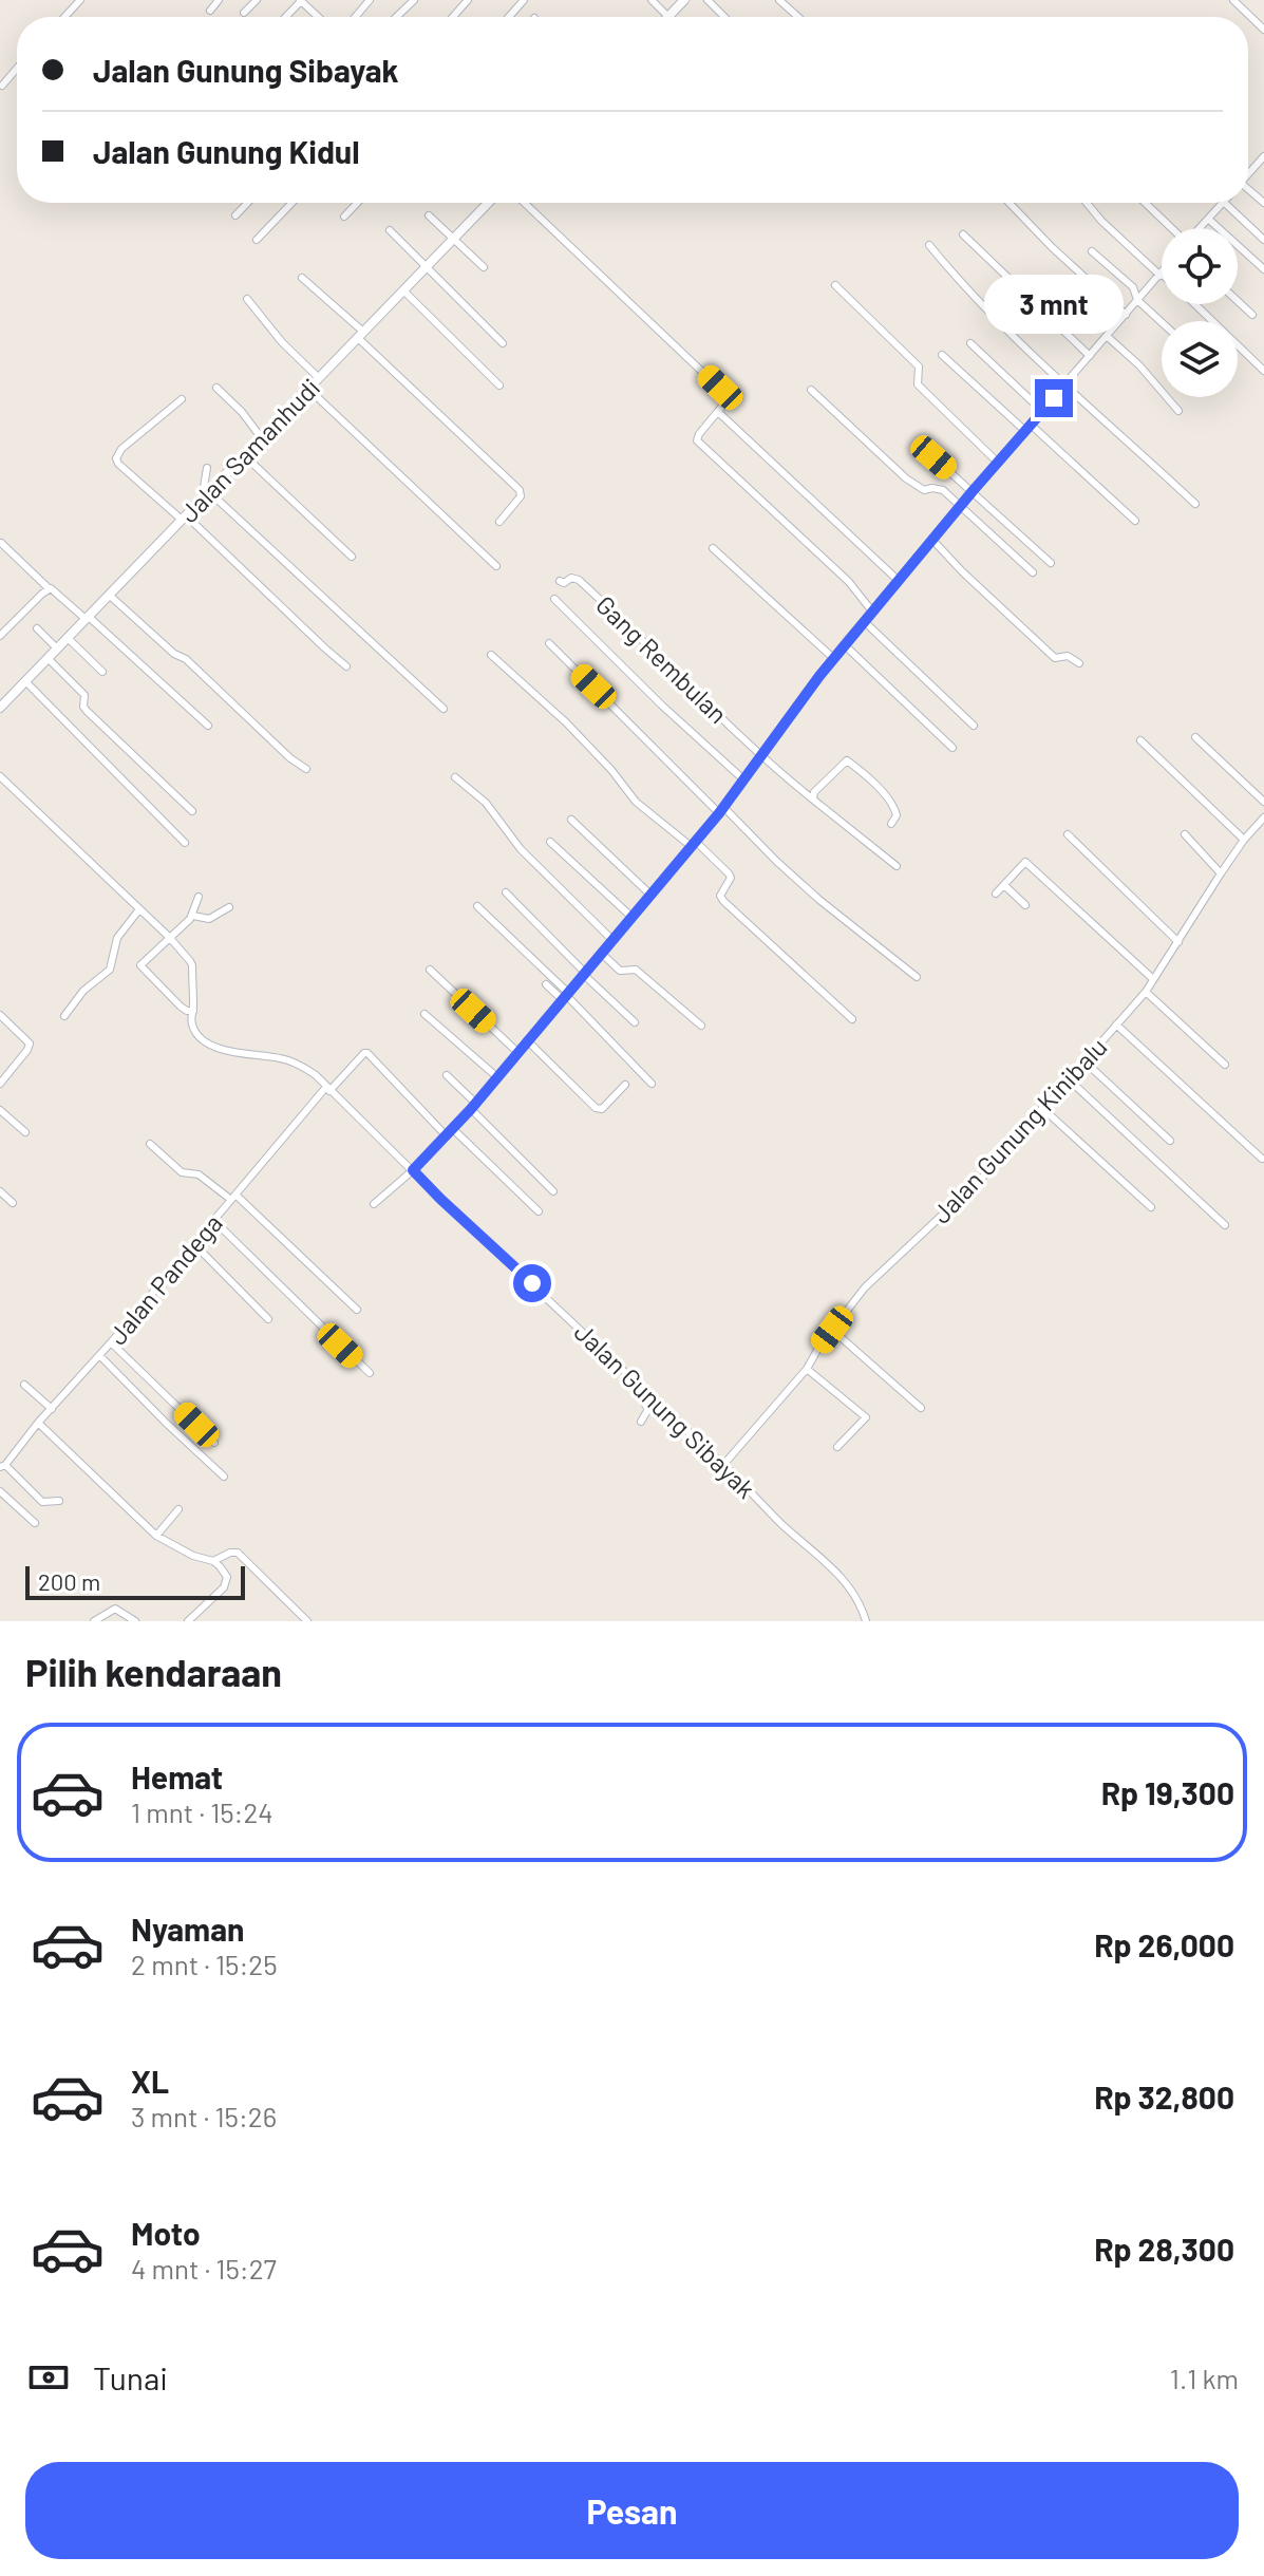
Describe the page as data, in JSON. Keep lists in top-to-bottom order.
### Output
{
  "streets": {
    "street": [
      "Jalan Samanhudi",
      "Gang Rembulan",
      "Jalan Gunung Kinibalu",
      "Jalan Pandega",
      "Jalan Gunung Sibayak"
    ]
  },
  "crossings": [
    ["Jalan Gunung Kinibalu", "Jalan Gunung Sibayak"],
    ["Jalan Pandega", "Jalan Gunung Sibayak"]
  ],
  "scale_bar": "200 m",
  "page": {
    "banner": ["Jalan Gunung Sibayak", "Jalan Gunung Kidul"],
    "bubble": "3 mnt",
    "scale": "200 m",
    "heading": "Pilih kendaraan",
    "list": [
      {
        "name": "Hemat",
        "note": "1 mnt · 15:24",
        "value": "Rp 19,300"
      },
      {
        "name": "Nyaman",
        "note": "2 mnt · 15:25",
        "value": "Rp 26,000"
      },
      {
        "name": "XL",
        "note": "3 mnt · 15:26",
        "value": "Rp 32,800"
      },
      {
        "name": "Moto",
        "note": "4 mnt · 15:27",
        "value": "Rp 28,300"
      }
    ],
    "pay": ["Tunai", "1.1 km"],
    "buttons": "Pesan"
  }
}
